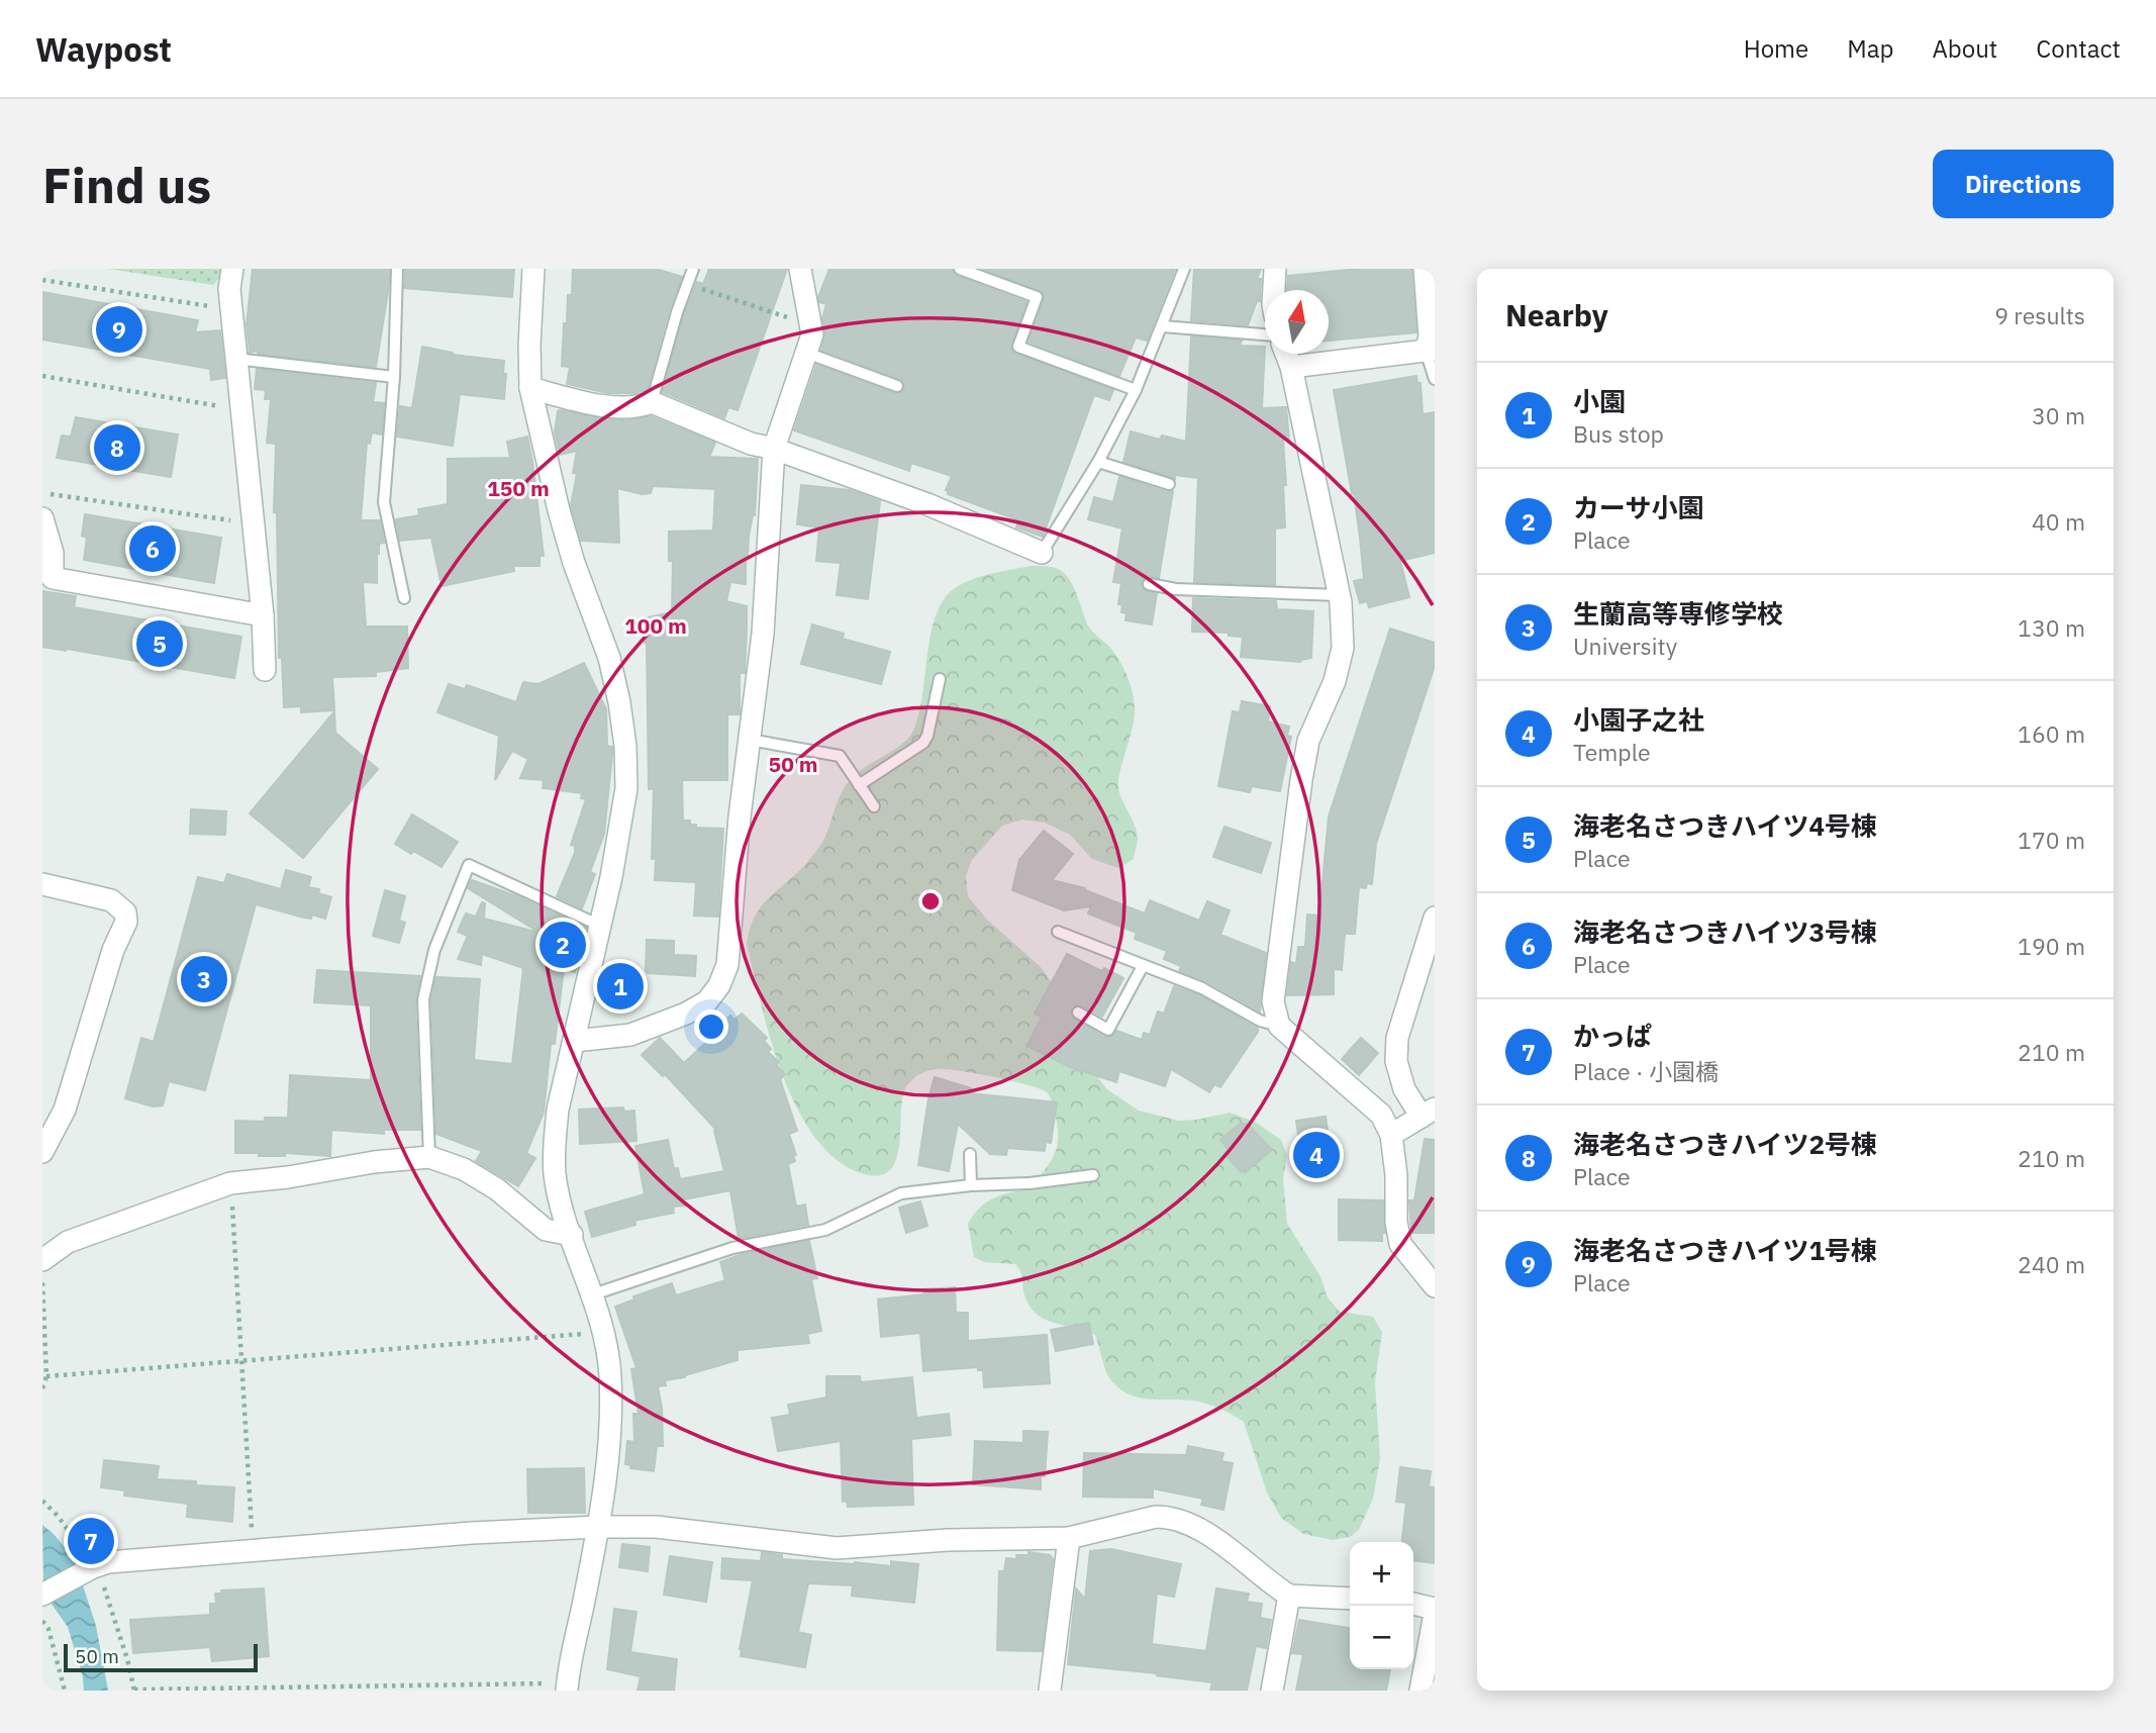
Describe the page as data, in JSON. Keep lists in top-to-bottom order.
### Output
{
  "scale_bar": "50 m",
  "north": "top",
  "page": {
    "header": "Waypost",
    "nav": [
      "Home",
      "Map",
      "About",
      "Contact"
    ],
    "buttons": "Directions",
    "title": "Find us",
    "heading": ["Nearby", "9 results"],
    "pins": [
      "9",
      "8",
      "6",
      "5",
      "2",
      "3",
      "1",
      "4",
      "7"
    ],
    "list": [
      {
        "mark": "1",
        "name": "小園",
        "note": "Bus stop",
        "value": "30 m"
      },
      {
        "mark": "2",
        "name": "カーサ小園",
        "note": "Place",
        "value": "40 m"
      },
      {
        "mark": "3",
        "name": "生蘭高等専修学校",
        "note": "University",
        "value": "130 m"
      },
      {
        "mark": "4",
        "name": "小園子之社",
        "note": "Temple",
        "value": "160 m"
      },
      {
        "mark": "5",
        "name": "海老名さつきハイツ4号棟",
        "note": "Place",
        "value": "170 m"
      },
      {
        "mark": "6",
        "name": "海老名さつきハイツ3号棟",
        "note": "Place",
        "value": "190 m"
      },
      {
        "mark": "7",
        "name": "かっぱ",
        "note": "Place · 小園橋",
        "value": "210 m"
      },
      {
        "mark": "8",
        "name": "海老名さつきハイツ2号棟",
        "note": "Place",
        "value": "210 m"
      },
      {
        "mark": "9",
        "name": "海老名さつきハイツ1号棟",
        "note": "Place",
        "value": "240 m"
      }
    ],
    "map_buttons": ["+", "−"],
    "scale": "50 m"
  },
  "rings": ["150 m", "100 m", "50 m"]
}
